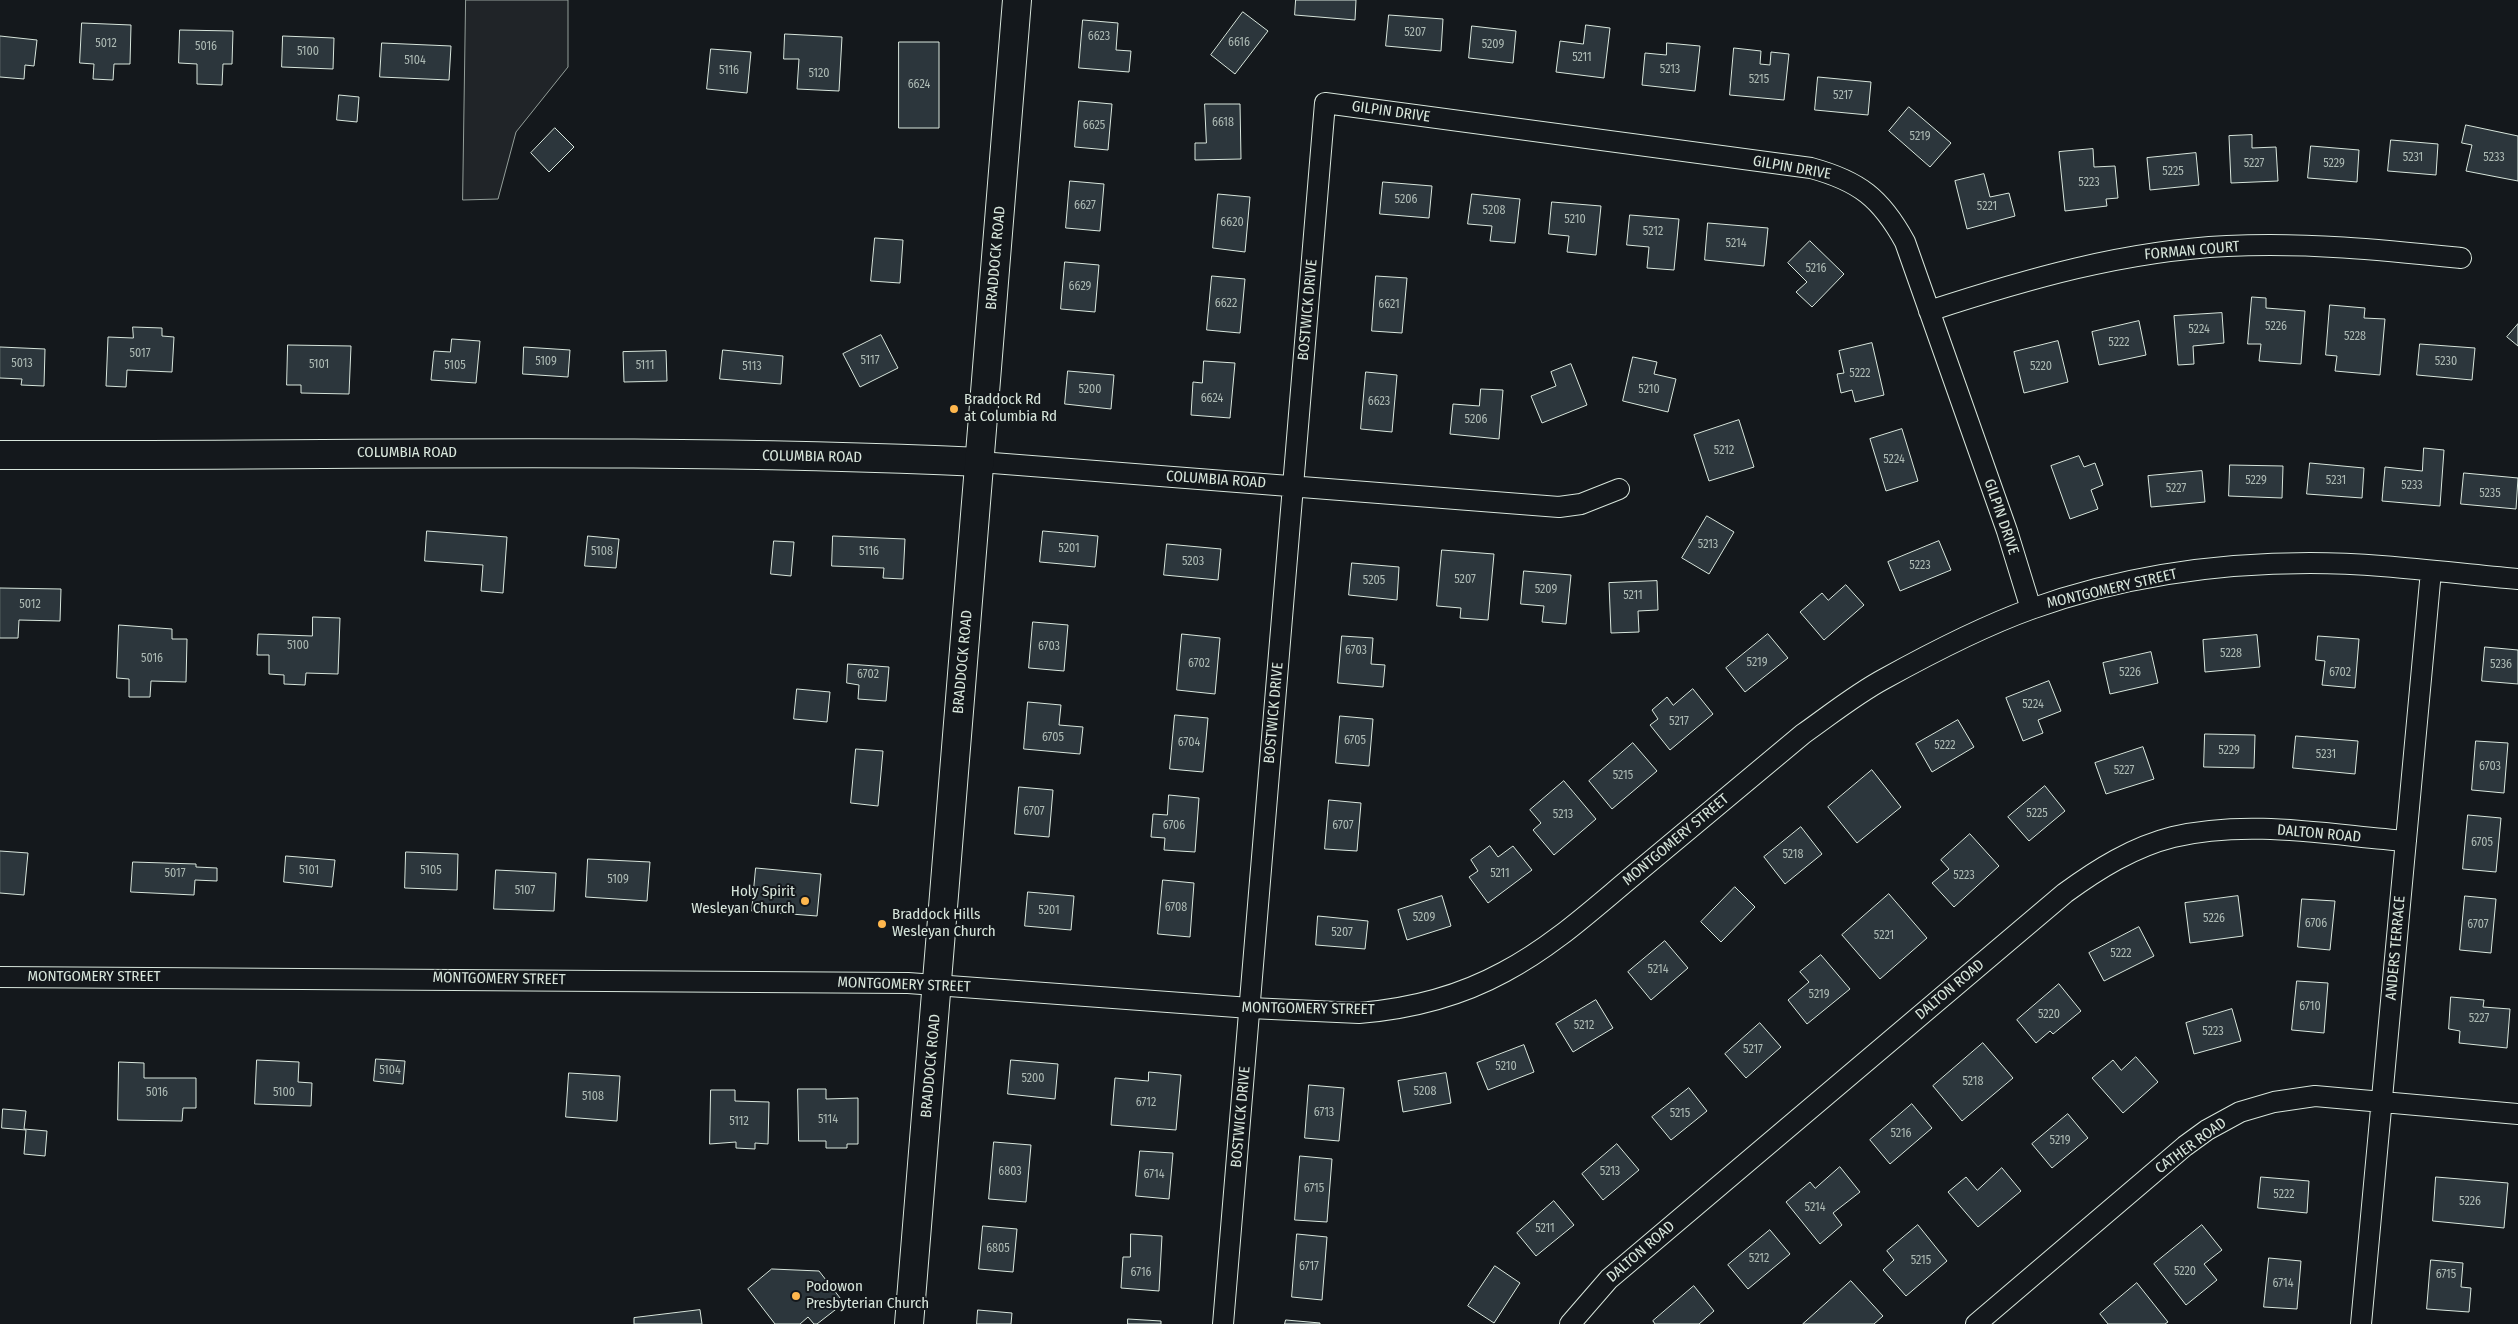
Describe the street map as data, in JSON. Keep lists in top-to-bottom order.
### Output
{
  "streets": {
    "main road": ["BRADDOCK ROAD", "COLUMBIA ROAD"],
    "street": [
      "GILPIN DRIVE",
      "FORMAN COURT",
      "BOSTWICK DRIVE",
      "MONTGOMERY STREET",
      "DALTON ROAD",
      "ANDERS TERRACE",
      "CATHER ROAD"
    ]
  },
  "crossings": [
    ["GILPIN DRIVE", "FORMAN COURT"],
    ["GILPIN DRIVE", "BOSTWICK DRIVE"],
    ["GILPIN DRIVE", "MONTGOMERY STREET"],
    ["BRADDOCK ROAD", "COLUMBIA ROAD"],
    ["BRADDOCK ROAD", "MONTGOMERY STREET"],
    ["BOSTWICK DRIVE", "COLUMBIA ROAD"],
    ["BOSTWICK DRIVE", "MONTGOMERY STREET"],
    ["MONTGOMERY STREET", "ANDERS TERRACE"],
    ["DALTON ROAD", "ANDERS TERRACE"],
    ["ANDERS TERRACE", "CATHER ROAD"]
  ],
  "places": [
    "Braddock Rd at Columbia Rd",
    "Holy Spirit Wesleyan Church",
    "Braddock Hills Wesleyan Church",
    "Podowon Presbyterian Church"
  ],
  "house_numbers": [
    "5207",
    "6623",
    "6616",
    "5012",
    "5209",
    "5016",
    "5100",
    "5211",
    "5104",
    "5213",
    "5116",
    "5120",
    "5215",
    "6624",
    "5217",
    "6618",
    "6625",
    "5219",
    "5231",
    "5233",
    "5227",
    "5229",
    "5225",
    "5223",
    "5206",
    "6627",
    "5221",
    "5208",
    "5210",
    "6620",
    "5212",
    "5214",
    "5216",
    "6629",
    "6622",
    "6621",
    "5226",
    "5224",
    "5228",
    "5222",
    "5017",
    "5117",
    "5109",
    "5230",
    "5013",
    "5101",
    "5105",
    "5111",
    "5113",
    "5220",
    "5222",
    "5200",
    "5210",
    "6624",
    "6623",
    "5206",
    "5212",
    "5224",
    "5229",
    "5231",
    "5233",
    "5227",
    "5235",
    "5213",
    "5201",
    "5108",
    "5116",
    "5203",
    "5223",
    "5207",
    "5205",
    "5209",
    "5211",
    "5012",
    "5100",
    "6703",
    "6703",
    "5228",
    "5016",
    "5219",
    "6702",
    "5236",
    "5226",
    "6702",
    "6702",
    "5224",
    "5217",
    "6705",
    "6705",
    "6704",
    "5222",
    "5229",
    "5231",
    "6703",
    "5227",
    "5215",
    "6707",
    "5225",
    "5213",
    "6706",
    "6707",
    "6705",
    "5218",
    "5101",
    "5105",
    "5017",
    "5211",
    "5223",
    "5109",
    "5107",
    "6708",
    "5201",
    "5209",
    "5226",
    "6706",
    "6707",
    "5207",
    "5221",
    "5222",
    "5214",
    "5219",
    "6710",
    "5220",
    "5227",
    "5212",
    "5223",
    "5217",
    "5210",
    "5104",
    "5200",
    "5218",
    "5208",
    "5016",
    "5100",
    "5108",
    "6712",
    "6713",
    "5215",
    "5114",
    "5112",
    "5216",
    "5219",
    "6803",
    "5213",
    "6714",
    "6715",
    "5222",
    "5226",
    "5214",
    "5211",
    "6805",
    "5212",
    "5215",
    "6717",
    "5220",
    "6716",
    "6715",
    "6714"
  ]
}
